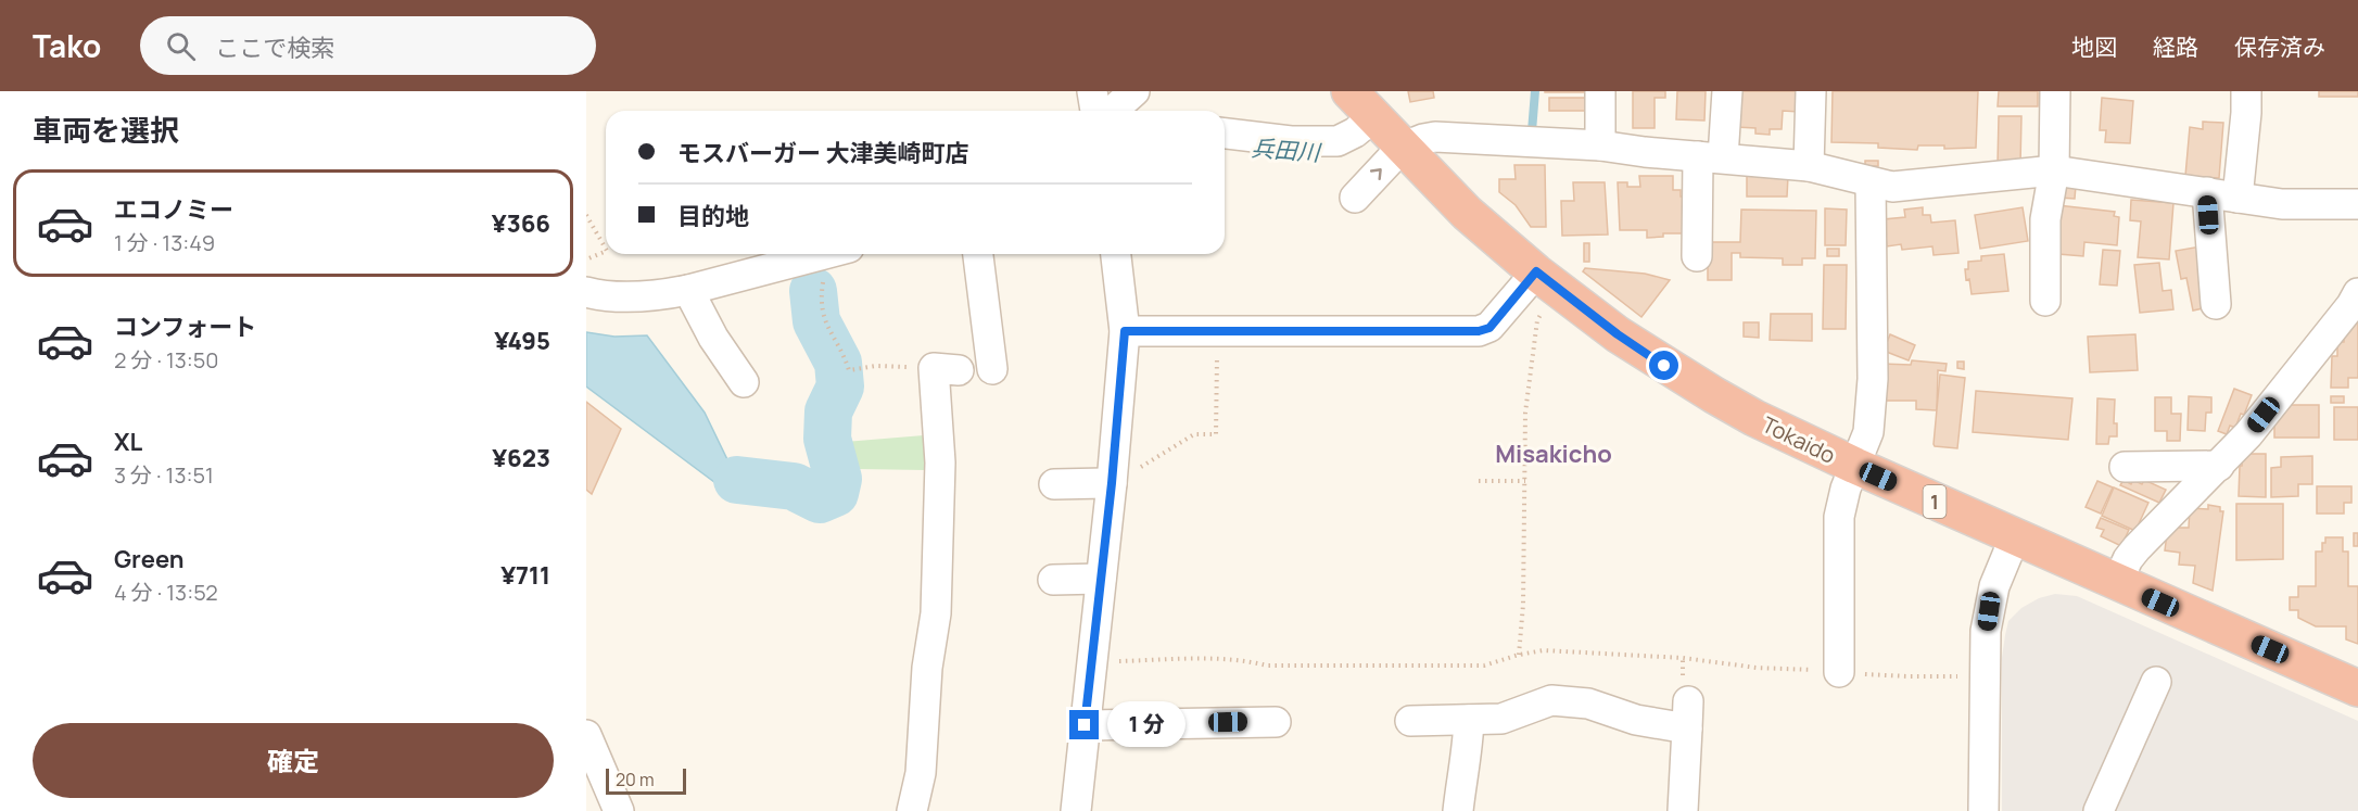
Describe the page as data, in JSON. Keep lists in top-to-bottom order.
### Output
{
  "streets": {
    "highway": ["Tokaido", "1"]
  },
  "districts": ["Misakicho"],
  "water": ["兵田川"],
  "scale_bar": "20 m",
  "page": {
    "header": "Tako",
    "search": "ここで検索",
    "nav": ["地図", "経路", "保存済み"],
    "heading": "車両を選択",
    "banner": ["モスバーガー 大津美崎町店", "目的地"],
    "list": [
      {
        "name": "エコノミー",
        "note": "1 分 · 13:49",
        "value": "¥366"
      },
      {
        "name": "コンフォート",
        "note": "2 分 · 13:50",
        "value": "¥495"
      },
      {
        "name": "XL",
        "note": "3 分 · 13:51",
        "value": "¥623"
      },
      {
        "name": "Green",
        "note": "4 分 · 13:52",
        "value": "¥711"
      }
    ],
    "bubble": "1 分",
    "buttons": "確定",
    "scale": "20 m"
  }
}
